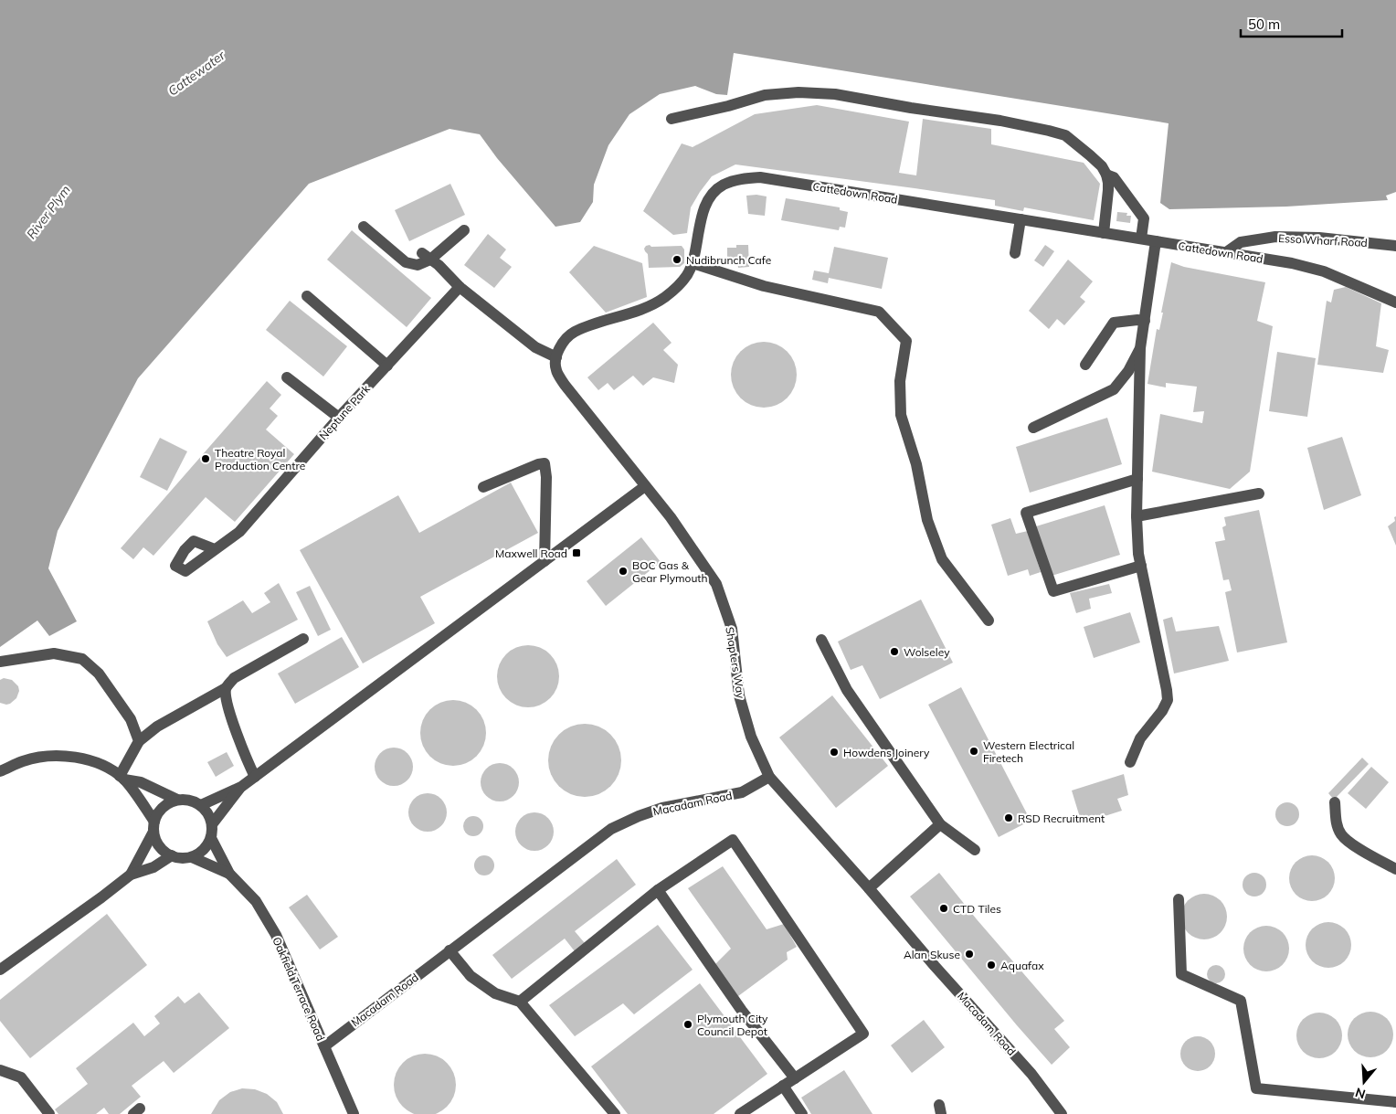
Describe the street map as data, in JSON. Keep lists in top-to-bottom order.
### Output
{
  "streets": {
    "street": [
      "Cattedown Road",
      "Esso Wharf Road",
      "Neptune Park",
      "Shapters Way",
      "Macadam Road",
      "Oakfield Terrace Road"
    ]
  },
  "crossings": [
    ["Cattedown Road", "Esso Wharf Road"],
    ["Shapters Way", "Macadam Road"],
    ["Macadam Road", "Oakfield Terrace Road"]
  ],
  "water": ["Cattewater", "River Plym"],
  "places": {
    "other": [
      "Nudibrunch Cafe",
      "Theatre Royal Production Centre",
      "BOC Gas & Gear Plymouth",
      "Wolseley",
      "Western Electrical Firetech",
      "Howdens Joinery",
      "RSD Recruitment",
      "CTD Tiles",
      "Alan Skuse",
      "Aquafax",
      "Plymouth City Council Depot"
    ],
    "transit": ["Maxwell Road"]
  },
  "scale_bar": "50 m",
  "north": "bottom"
}
